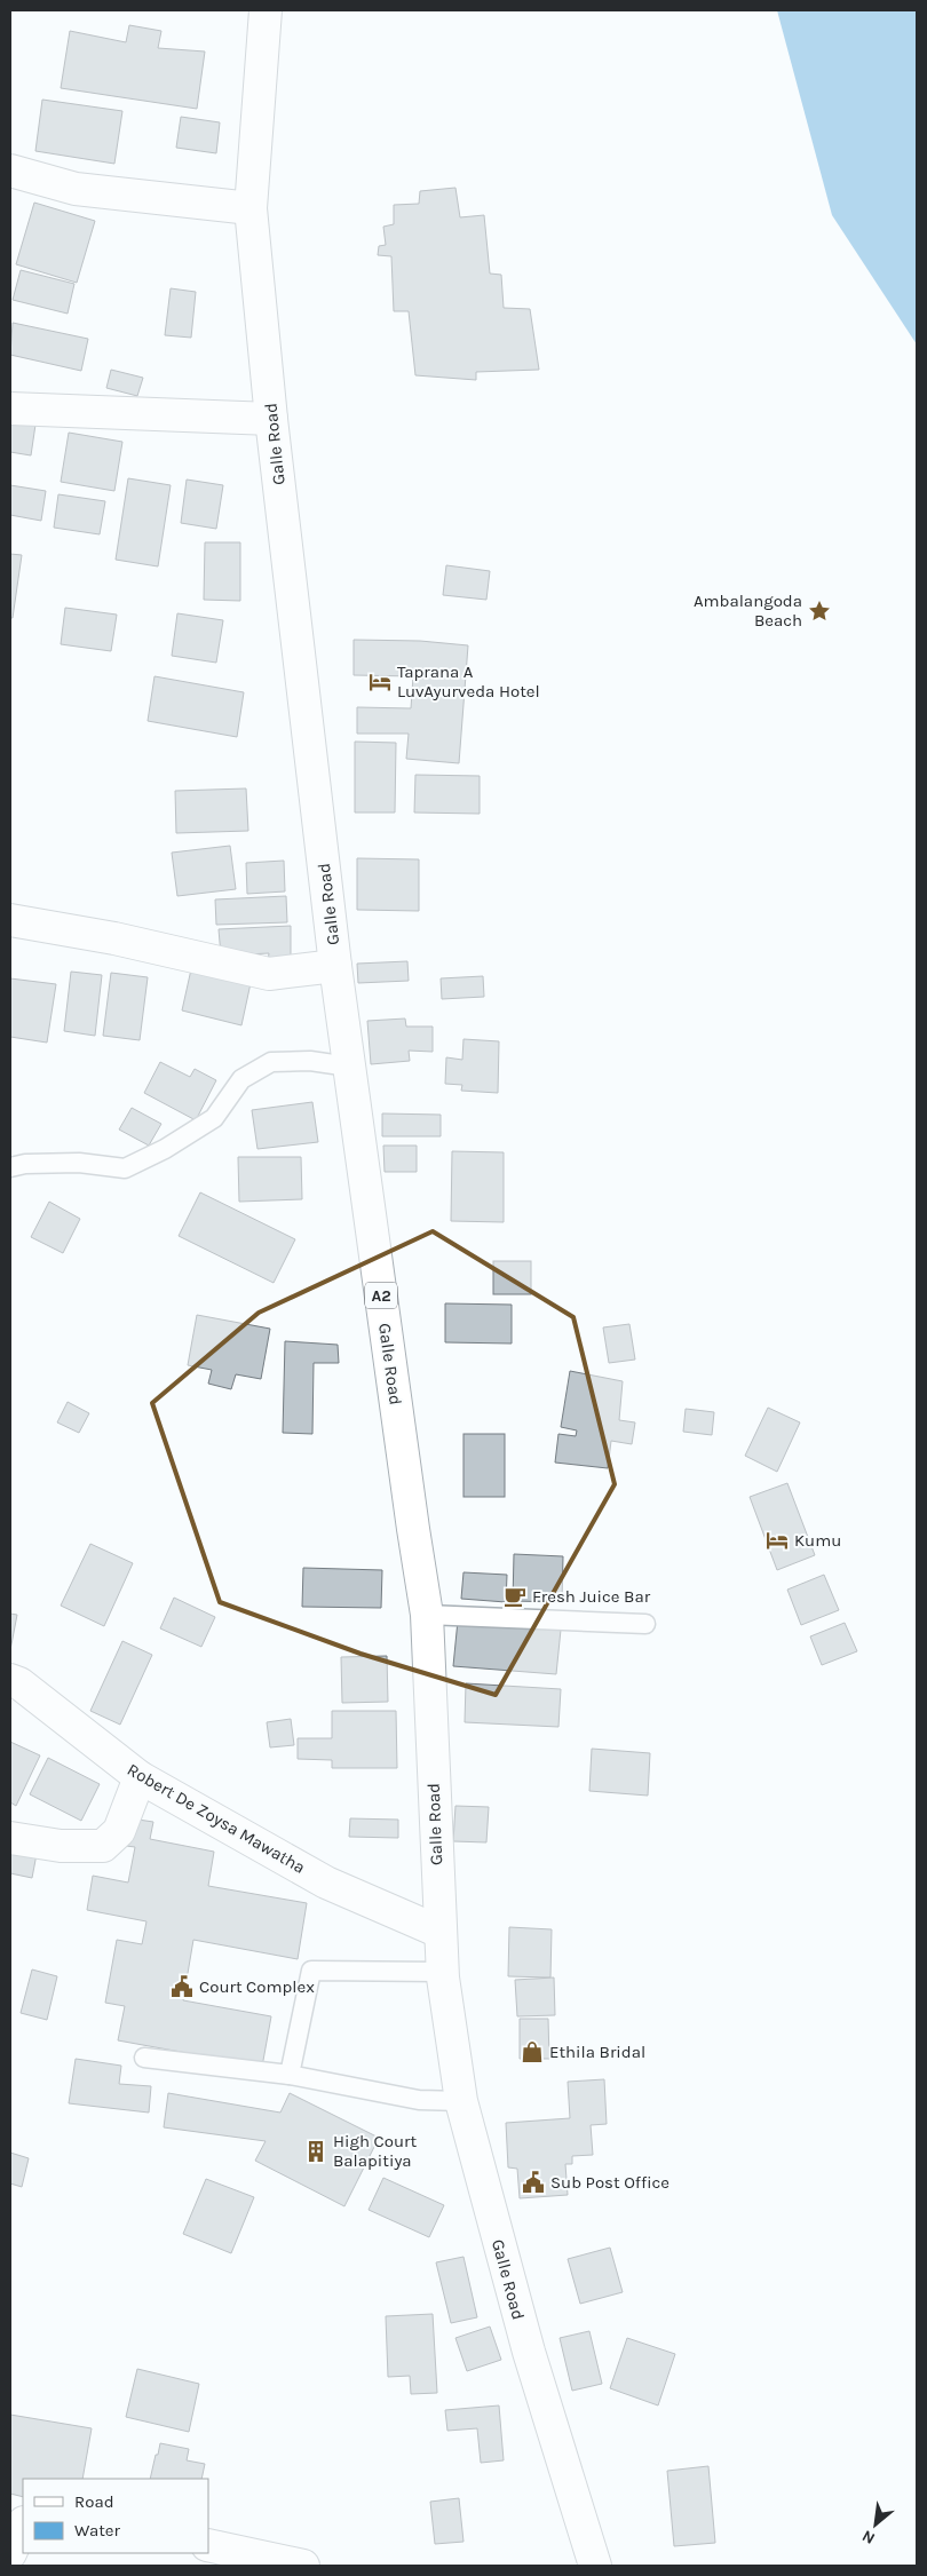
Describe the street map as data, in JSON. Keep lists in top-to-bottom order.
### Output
{
  "streets": {
    "main road": ["Galle Road", "A2", "Robert De Zoysa Mawatha"]
  },
  "crossings": [
    ["Galle Road", "Robert De Zoysa Mawatha"]
  ],
  "places": {
    "place": ["Ambalangoda Beach"],
    "hotel": ["Taprana A LuvAyurveda Hotel", "Kumu"],
    "cafe": ["Fresh Juice Bar"],
    "public building": ["Court Complex", "Sub Post Office"],
    "shop": ["Ethila Bridal"],
    "building": ["High Court Balapitiya"]
  },
  "legend": ["Road", "Water"],
  "north": "bottom left"
}
